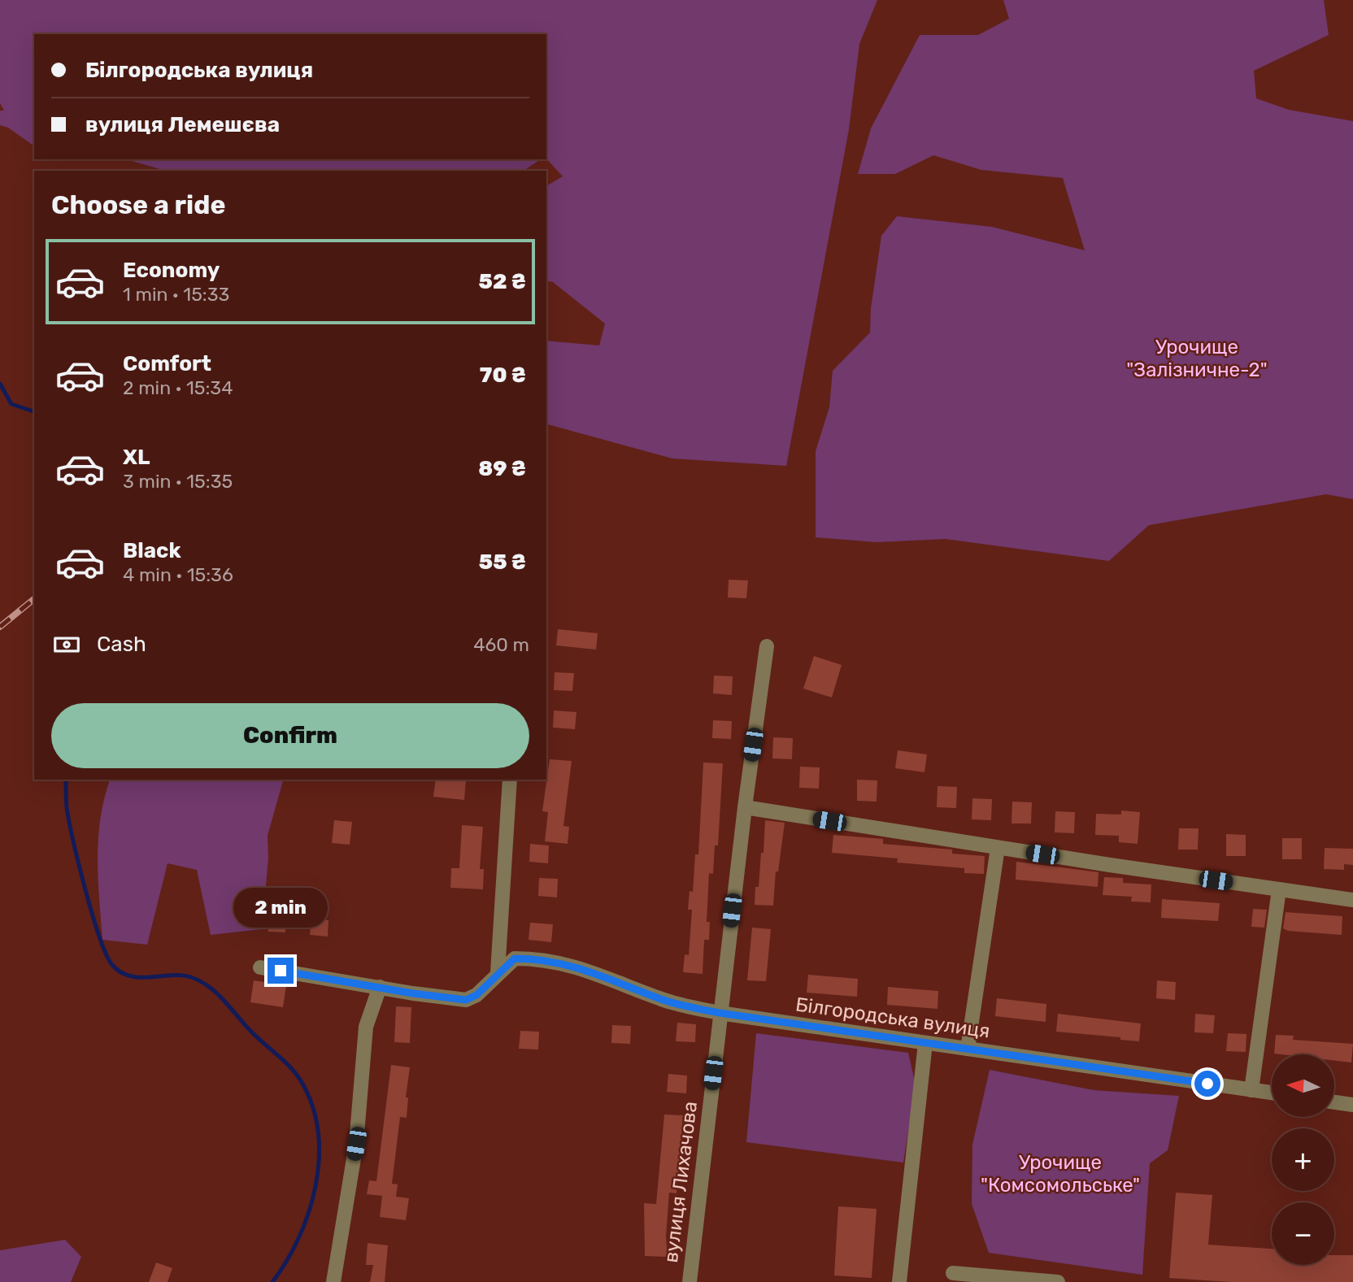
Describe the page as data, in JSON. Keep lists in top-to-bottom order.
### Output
{
  "streets": {
    "street": ["Білгородська вулиця", "вулиця Лихачова"]
  },
  "crossings": [
    ["Білгородська вулиця", "вулиця Лихачова"]
  ],
  "parks": ["Урочище \"Залізничне-2\"", "Урочище \"Комсомольське\""],
  "north": "left",
  "page": {
    "banner": ["Білгородська вулиця", "вулиця Лемешєва"],
    "heading": "Choose a ride",
    "list": [
      {
        "name": "Economy",
        "note": "1 min · 15:33",
        "value": "52 ₴"
      },
      {
        "name": "Comfort",
        "note": "2 min · 15:34",
        "value": "70 ₴"
      },
      {
        "name": "XL",
        "note": "3 min · 15:35",
        "value": "89 ₴"
      },
      {
        "name": "Black",
        "note": "4 min · 15:36",
        "value": "55 ₴"
      }
    ],
    "pay": ["Cash", "460 m"],
    "buttons": "Confirm",
    "bubble": "2 min",
    "map_buttons": ["+", "−"]
  }
}
